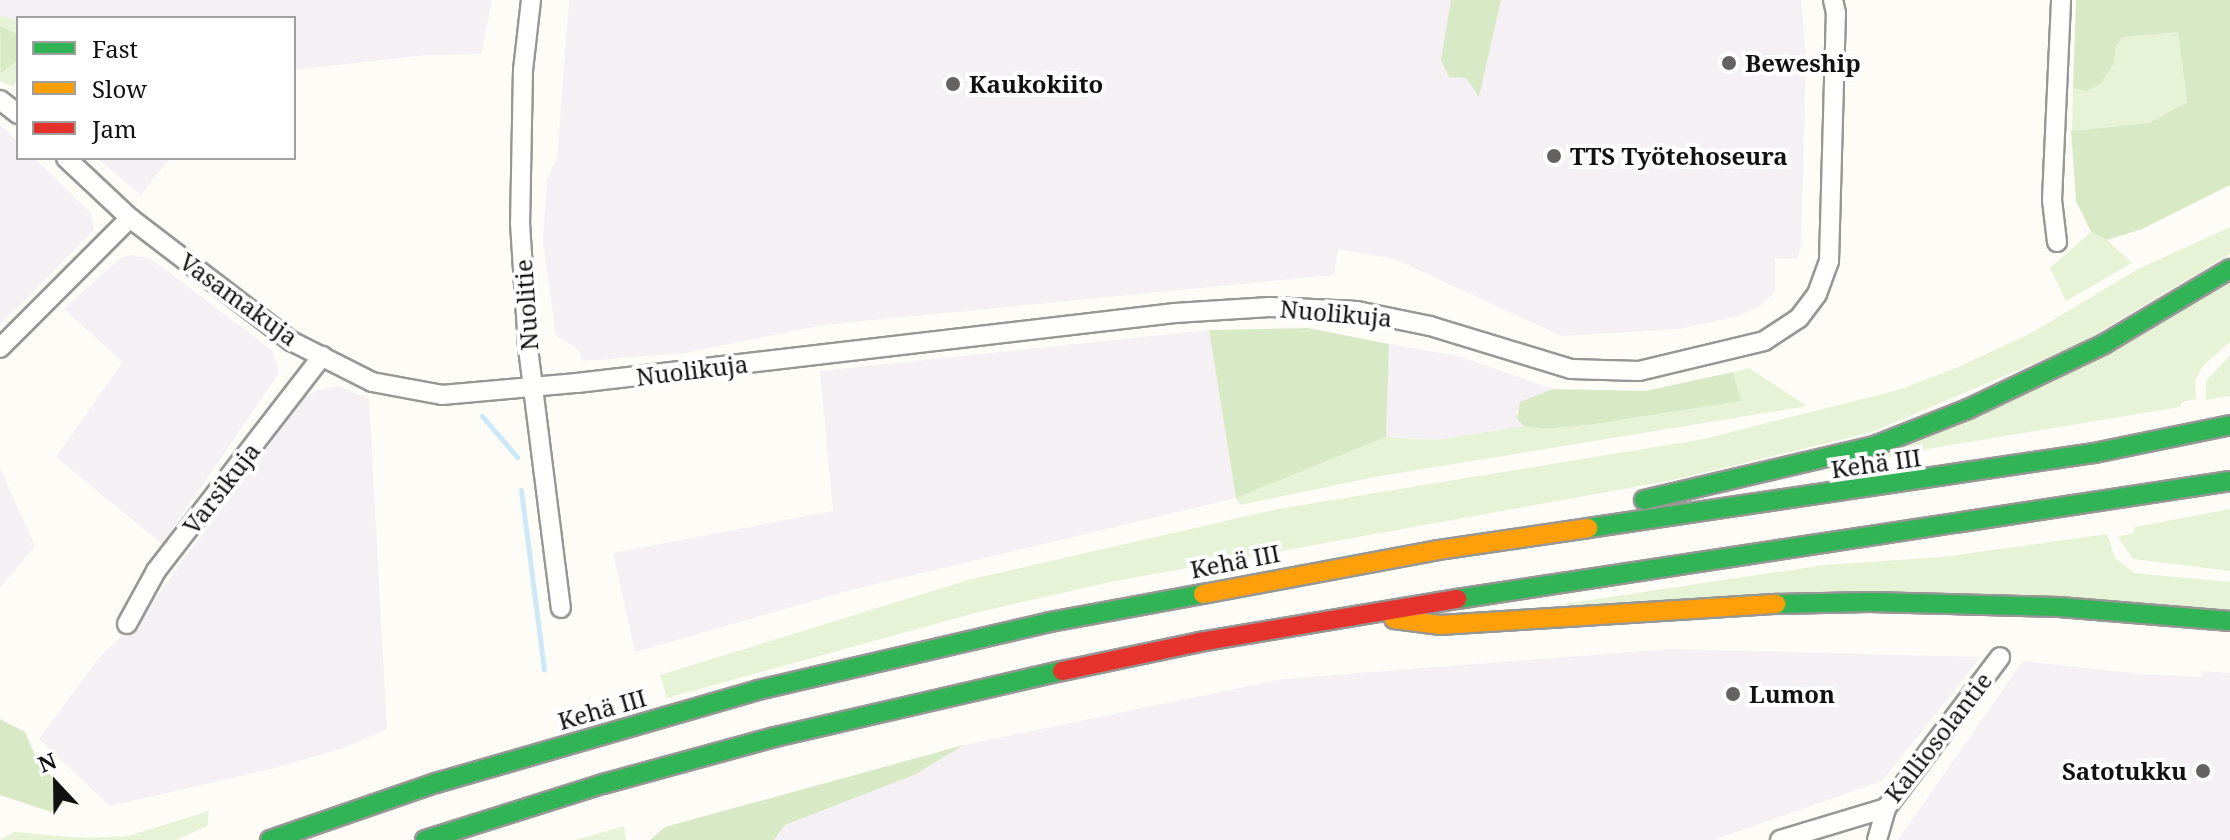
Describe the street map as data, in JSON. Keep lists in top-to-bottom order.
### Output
{
  "streets": {
    "highway": ["Kehä III"],
    "street": [
      "Vasamakuja",
      "Nuolitie",
      "Nuolikuja",
      "Varsikuja",
      "Kalliosolantie"
    ]
  },
  "crossings": [
    ["Vasamakuja", "Nuolitie"],
    ["Vasamakuja", "Nuolikuja"],
    ["Vasamakuja", "Varsikuja"],
    ["Nuolitie", "Nuolikuja"]
  ],
  "places": [
    "Beweship",
    "Kaukokiito",
    "TTS Työtehoseura",
    "Lumon",
    "Satotukku"
  ],
  "legend": ["Fast", "Slow", "Jam"],
  "north": "top"
}
